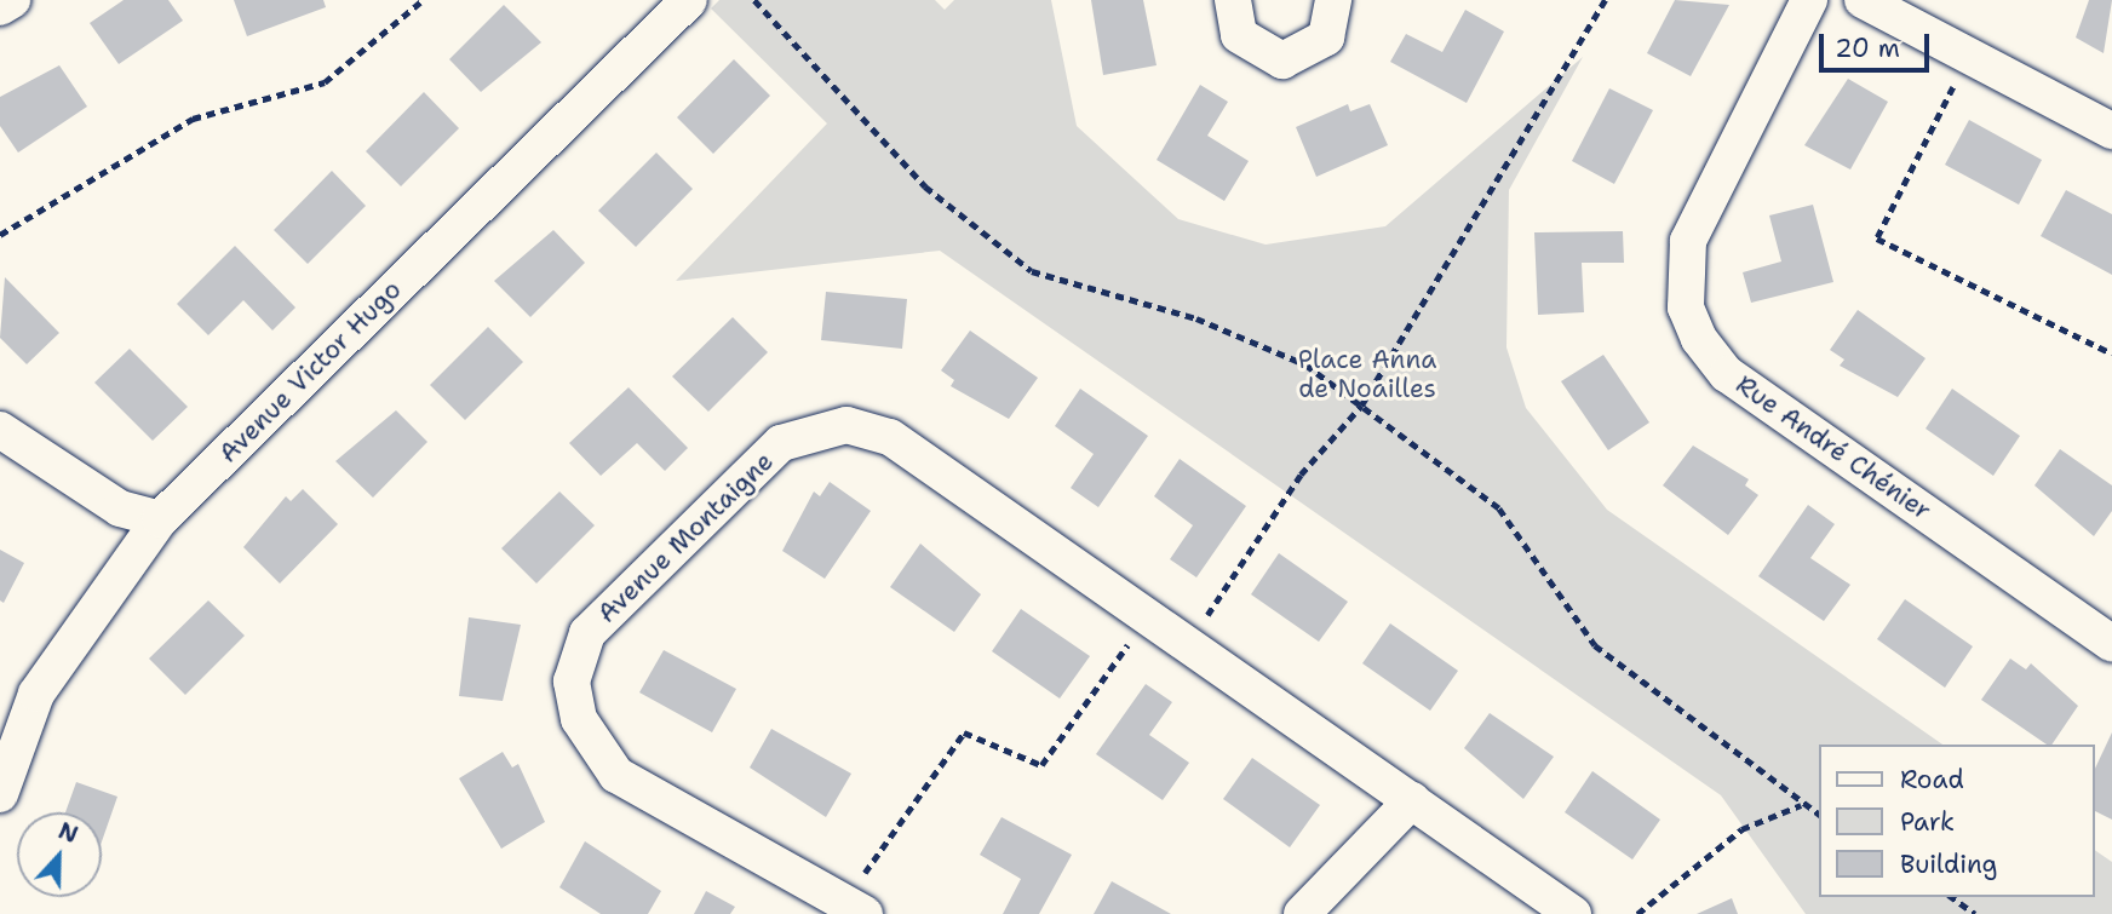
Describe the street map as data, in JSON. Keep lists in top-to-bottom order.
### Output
{
  "streets": {
    "street": ["Avenue Victor Hugo", "Rue André Chénier", "Avenue Montaigne"]
  },
  "parks": ["Place Anna de Noailles"],
  "legend": ["Road", "Park", "Building"],
  "scale_bar": "20 m",
  "north": "top"
}
